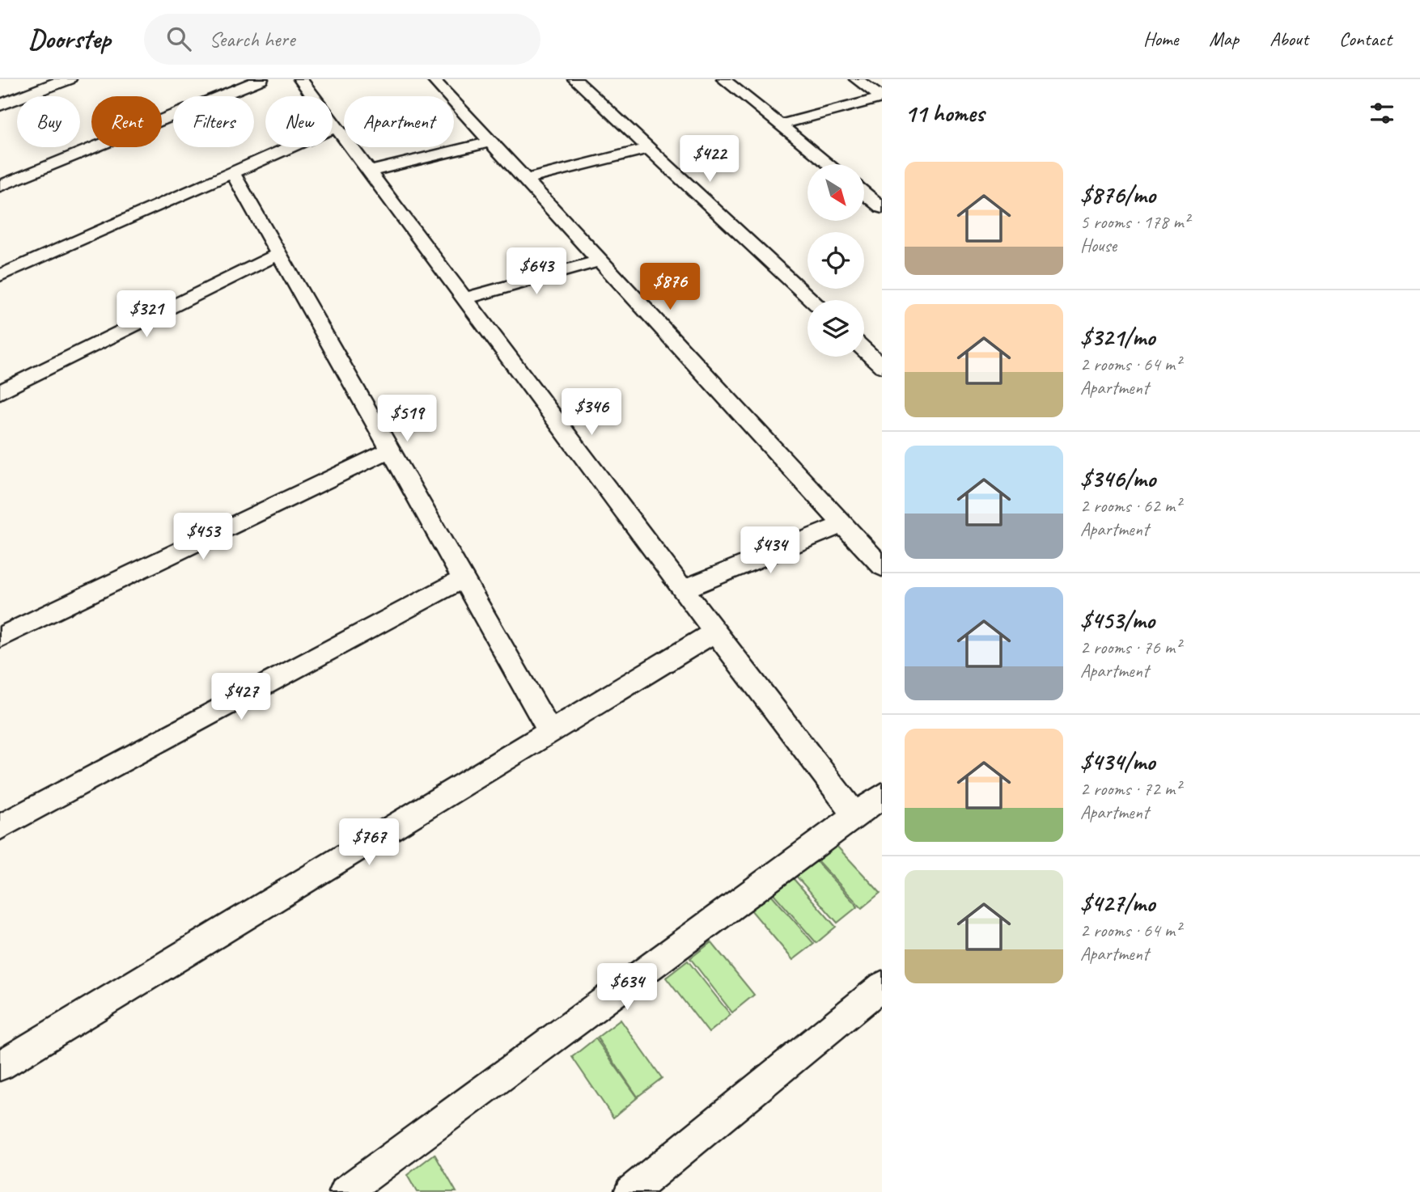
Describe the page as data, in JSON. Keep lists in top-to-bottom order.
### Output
{
  "north": "bottom right",
  "page": {
    "header": "Doorstep",
    "search": "Search here",
    "nav": [
      "Home",
      "Map",
      "About",
      "Contact"
    ],
    "heading": "11 homes",
    "chip": [
      "Buy",
      "Rent",
      "Filters",
      "New",
      "Apartment"
    ],
    "price": [
      "$422",
      "$643",
      "$876",
      "$321",
      "$346",
      "$519",
      "$453",
      "$434",
      "$427",
      "$767",
      "$634"
    ],
    "list": [
      {
        "name": "$876/mo",
        "note": "5 rooms · 178 m² · House"
      },
      {
        "name": "$321/mo",
        "note": "2 rooms · 64 m² · Apartment"
      },
      {
        "name": "$346/mo",
        "note": "2 rooms · 62 m² · Apartment"
      },
      {
        "name": "$453/mo",
        "note": "2 rooms · 76 m² · Apartment"
      },
      {
        "name": "$434/mo",
        "note": "2 rooms · 72 m² · Apartment"
      },
      {
        "name": "$427/mo",
        "note": "2 rooms · 64 m² · Apartment"
      }
    ]
  }
}
